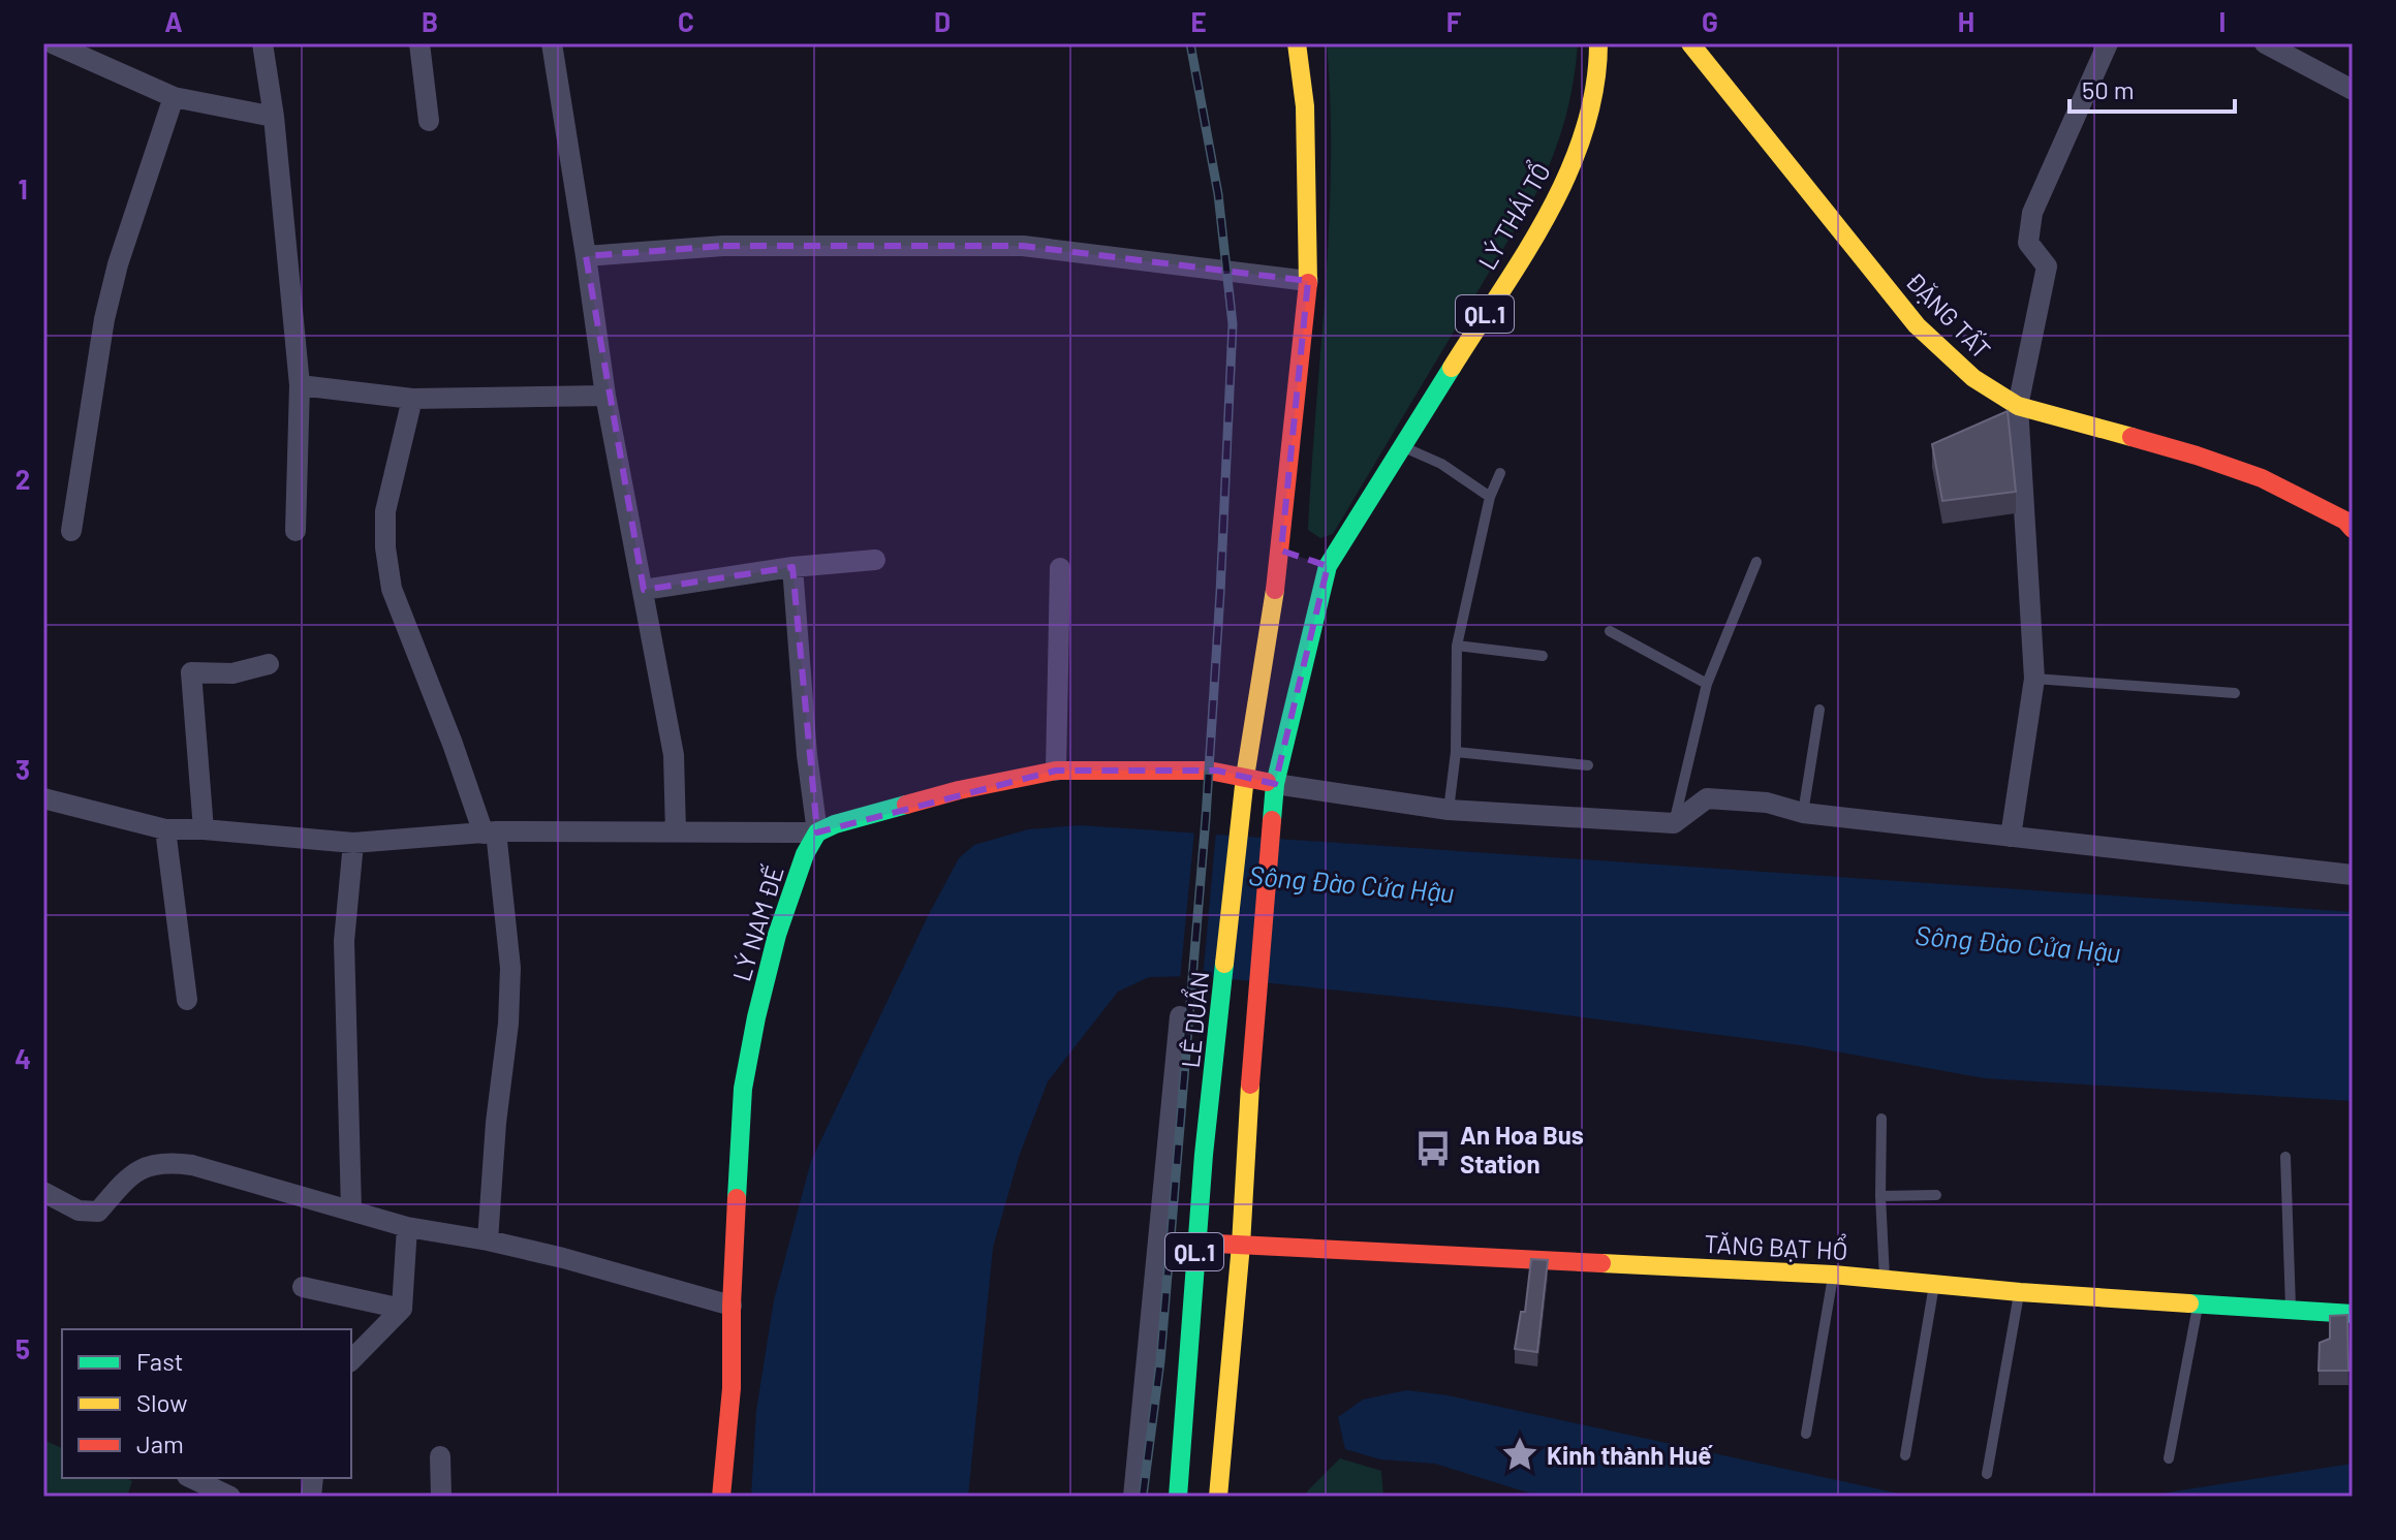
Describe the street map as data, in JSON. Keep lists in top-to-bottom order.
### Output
{
  "streets": {
    "main road": [
      "LÝ THÁI TỔ",
      "QL.1",
      "ĐẶNG TẤT",
      "LÝ NAM ĐẾ",
      "LÊ DUẨN",
      "TĂNG BẠT HỔ"
    ]
  },
  "crossings": [
    ["LÝ THÁI TỔ", "QL.1"],
    ["LÝ THÁI TỔ", "LÊ DUẨN"],
    ["QL.1", "LÊ DUẨN"],
    ["QL.1", "TĂNG BẠT HỔ"],
    ["LÊ DUẨN", "TĂNG BẠT HỔ"]
  ],
  "water": ["Sông Đào Cửa Hậu"],
  "places": {
    "bus stop": ["An Hoa Bus Station"],
    "place": ["Kinh thành Huế"]
  },
  "legend": ["Fast", "Slow", "Jam"],
  "scale_bar": "50 m",
  "grid": {
    "columns": [
      "A",
      "B",
      "C",
      "D",
      "E",
      "F",
      "G",
      "H",
      "I"
    ],
    "rows": [
      "1",
      "2",
      "3",
      "4",
      "5"
    ]
  }
}
